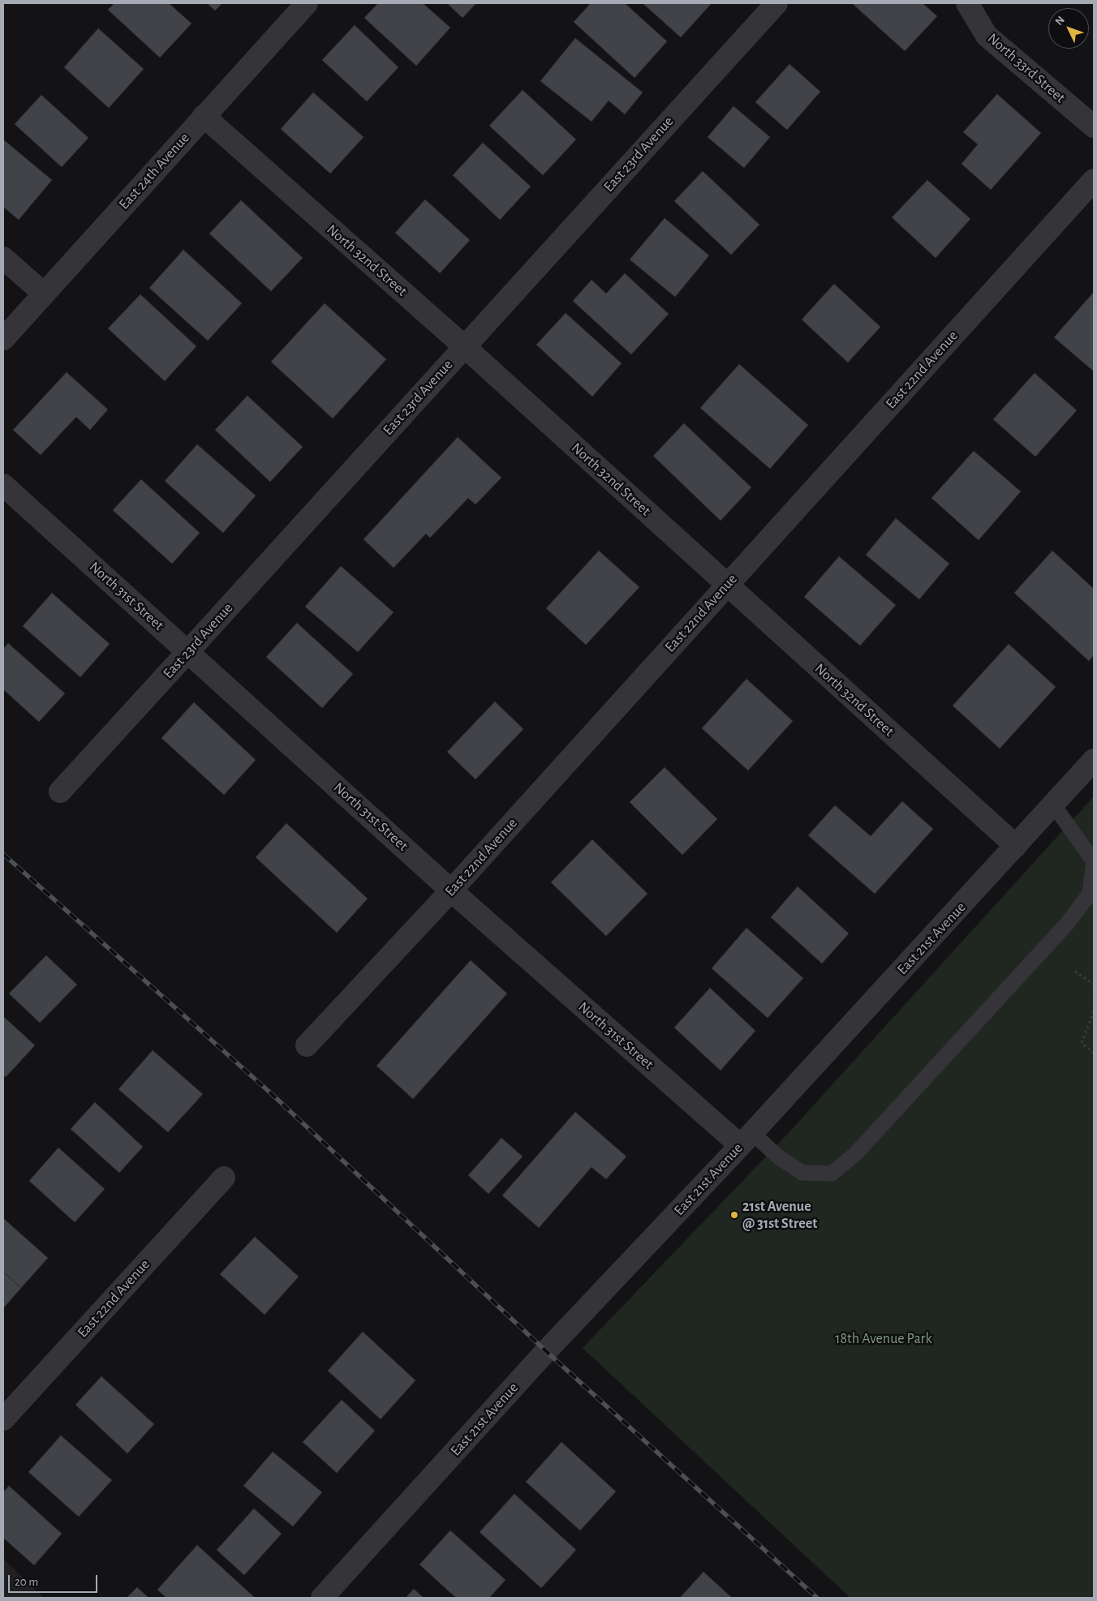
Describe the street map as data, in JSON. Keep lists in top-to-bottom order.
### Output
{
  "streets": {
    "street": [
      "North 33rd Street",
      "East 23rd Avenue",
      "East 24th Avenue",
      "North 32nd Street",
      "East 22nd Avenue",
      "North 31st Street",
      "East 21st Avenue"
    ]
  },
  "crossings": [
    ["East 23rd Avenue", "North 32nd Street"],
    ["East 23rd Avenue", "North 31st Street"],
    ["East 24th Avenue", "North 32nd Street"],
    ["North 32nd Street", "East 22nd Avenue"],
    ["North 32nd Street", "East 21st Avenue"],
    ["East 22nd Avenue", "North 31st Street"],
    ["North 31st Street", "East 21st Avenue"]
  ],
  "parks": ["18th Avenue Park"],
  "places": ["21st Avenue @ 31st Street"],
  "scale_bar": "20 m",
  "north": "top left"
}
